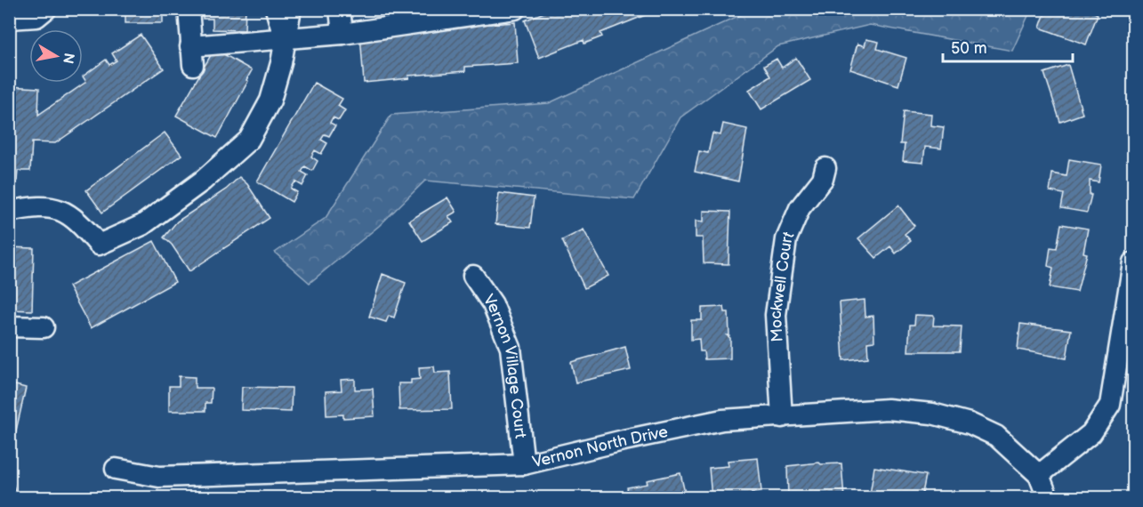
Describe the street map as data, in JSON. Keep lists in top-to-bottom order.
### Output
{
  "streets": {
    "street": ["Mockwell Court", "Vernon Village Court", "Vernon North Drive"]
  },
  "crossings": [
    ["Mockwell Court", "Vernon North Drive"],
    ["Vernon Village Court", "Vernon North Drive"]
  ],
  "scale_bar": "50 m",
  "north": "right"
}
